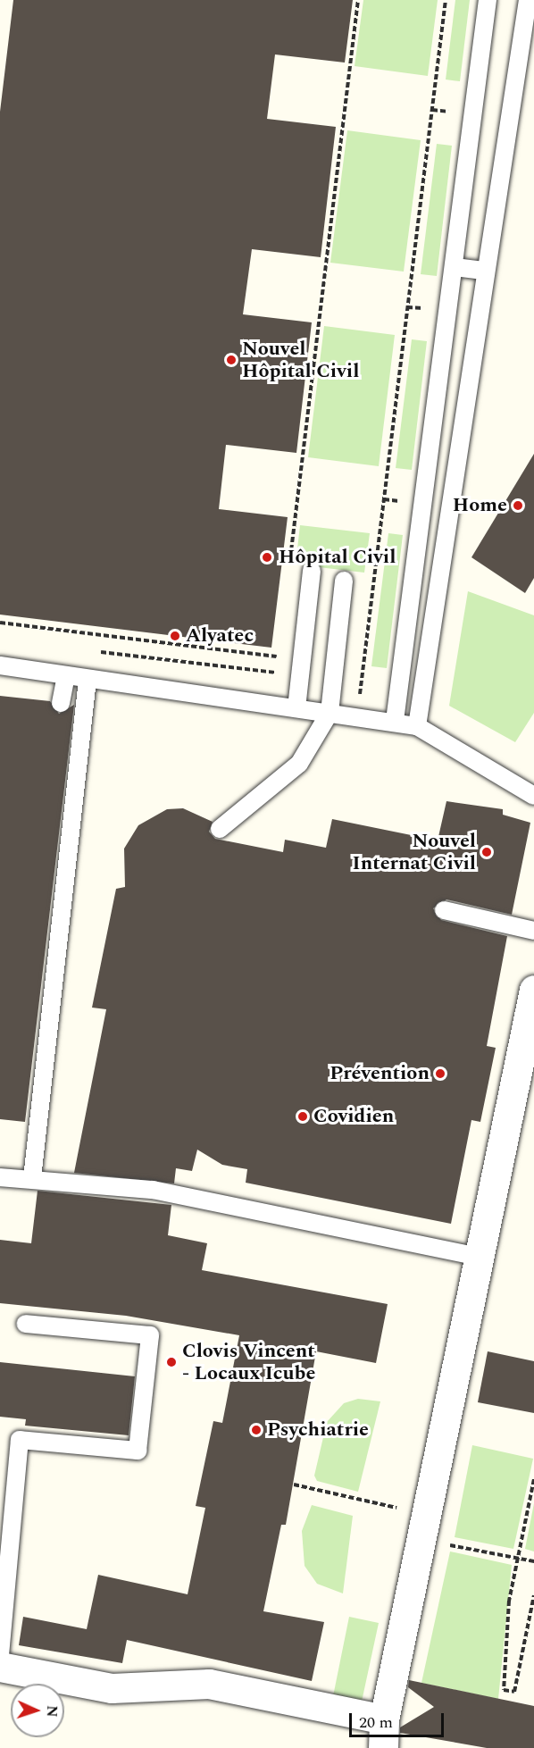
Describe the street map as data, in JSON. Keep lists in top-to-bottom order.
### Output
{
  "places": [
    "Nouvel Hôpital Civil",
    "Home",
    "Hôpital Civil",
    "Alyatec",
    "Nouvel Internat Civil",
    "Prévention",
    "Covidien",
    "Clovis Vincent - Locaux Icube",
    "Psychiatrie"
  ],
  "scale_bar": "20 m",
  "north": "right"
}
